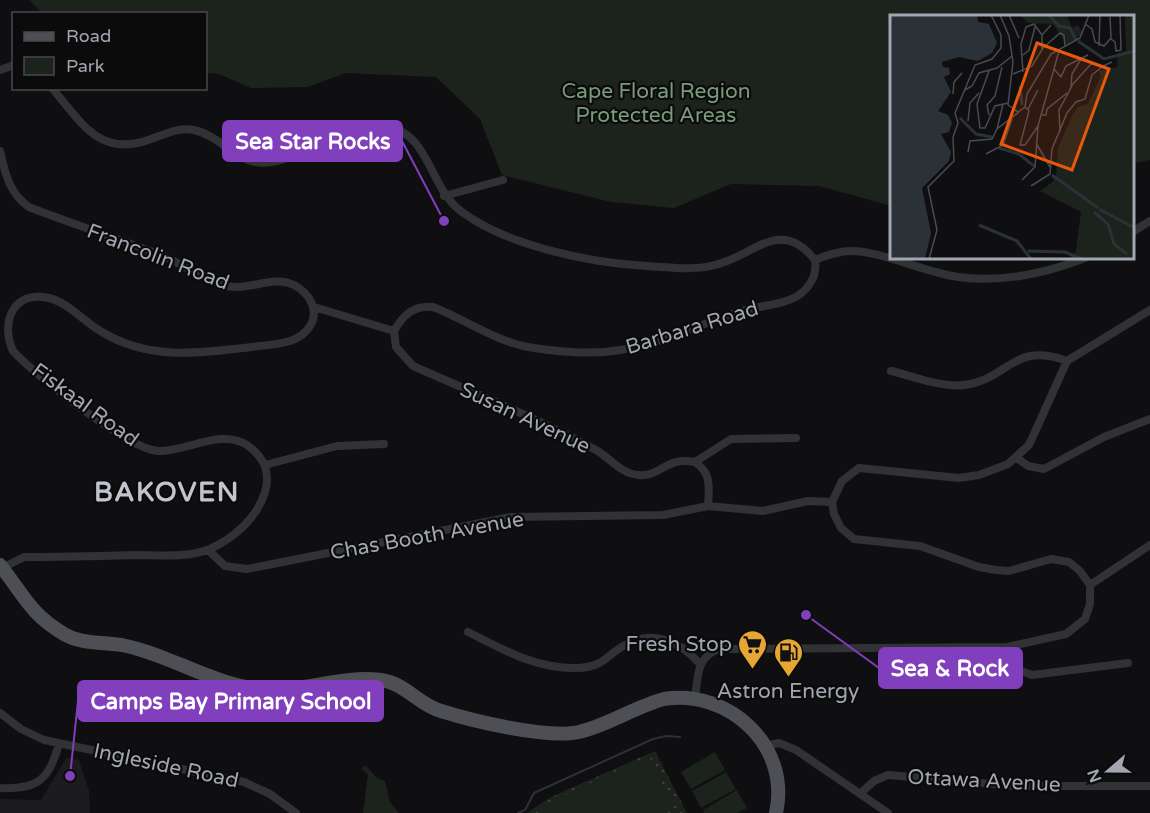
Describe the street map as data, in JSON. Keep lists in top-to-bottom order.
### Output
{
  "streets": {
    "street": [
      "Francolin Road",
      "Barbara Road",
      "Fiskaal Road",
      "Susan Avenue",
      "Chas Booth Avenue",
      "Ingleside Road",
      "Ottawa Avenue"
    ]
  },
  "crossings": [
    ["Barbara Road", "Susan Avenue"]
  ],
  "districts": ["BAKOVEN"],
  "parks": ["Cape Floral Region Protected Areas"],
  "places": {
    "other": ["Sea Star Rocks", "Sea & Rock", "Camps Bay Primary School"],
    "supermarket": ["Fresh Stop"],
    "fuel station": ["Astron Energy"]
  },
  "legend": ["Road", "Park"],
  "north": "left"
}
